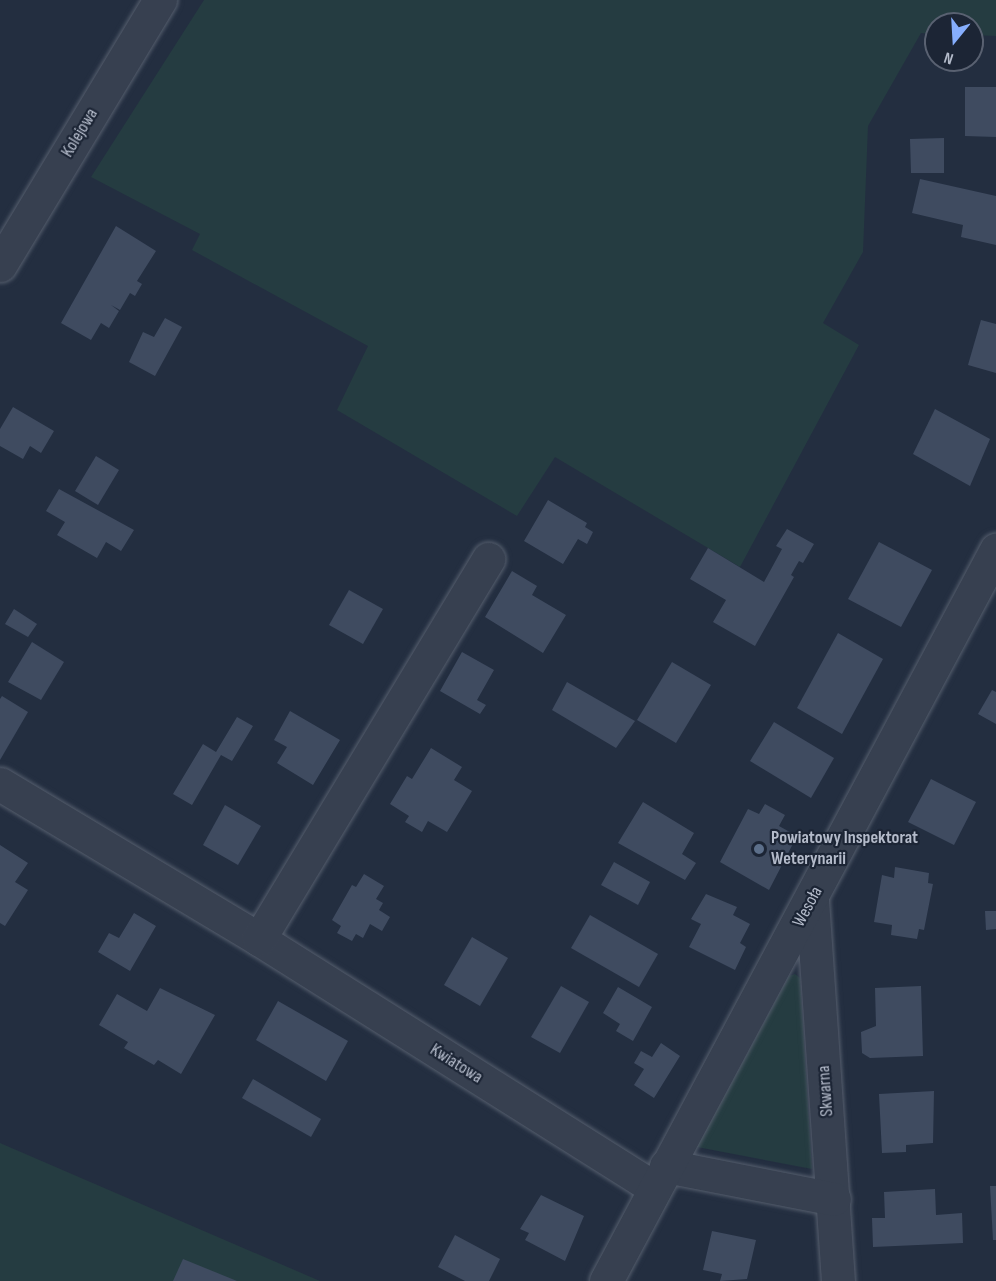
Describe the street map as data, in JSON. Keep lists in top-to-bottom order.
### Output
{
  "streets": {
    "street": [
      "Kolejowa",
      "Wesoła",
      "Kwiatowa",
      "Skwarna"
    ]
  },
  "crossings": [
    ["Wesoła", "Kwiatowa"],
    ["Wesoła", "Skwarna"]
  ],
  "places": ["Powiatowy Inspektorat Weterynarii"],
  "north": "bottom"
}
